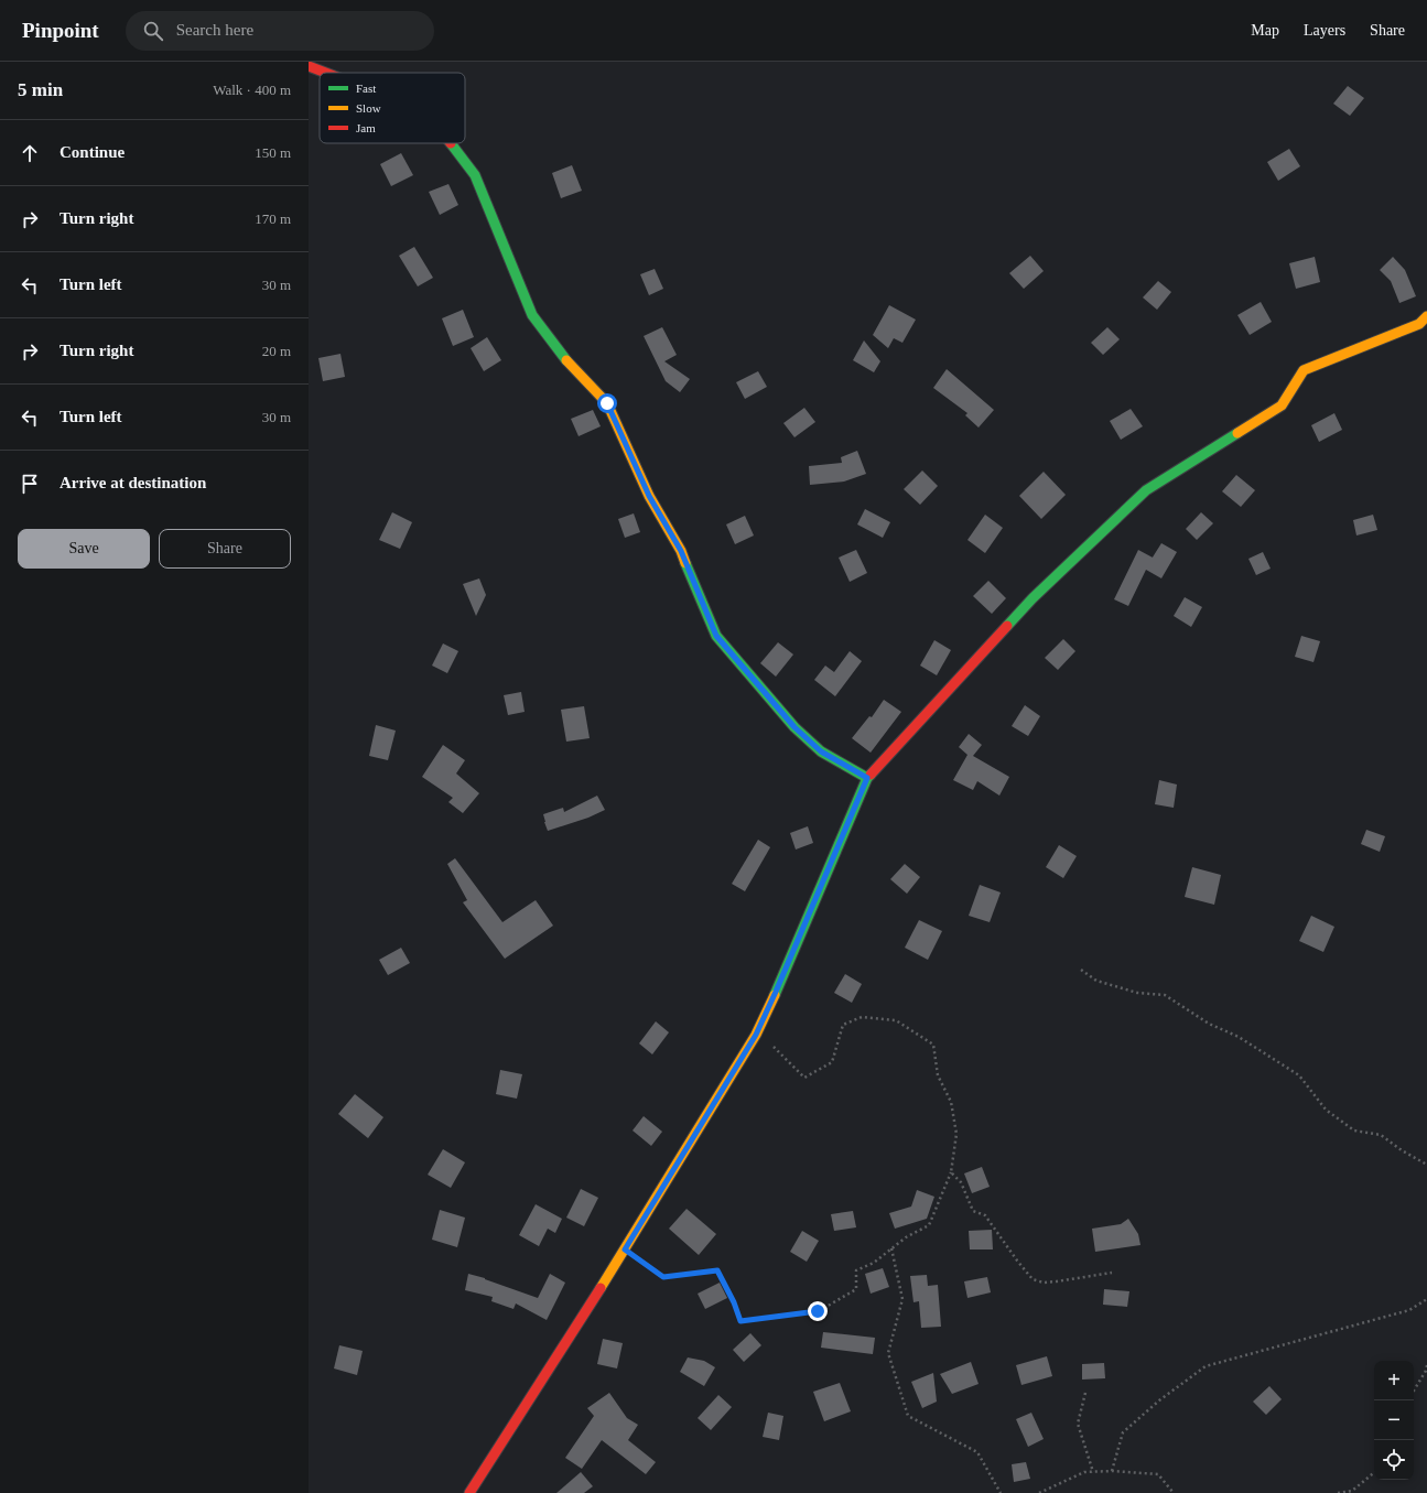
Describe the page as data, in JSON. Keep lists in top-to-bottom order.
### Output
{
  "legend": ["Fast", "Slow", "Jam"],
  "page": {
    "header": "Pinpoint",
    "search": "Search here",
    "nav": ["Map", "Layers", "Share"],
    "heading": ["5 min", "Walk · 400 m"],
    "list": [
      ["Continue", "150 m"],
      ["Turn right", "170 m"],
      ["Turn left", "30 m"],
      ["Turn right", "20 m"],
      ["Turn left", "30 m"],
      "Arrive at destination"
    ],
    "buttons": ["Save", "Share"],
    "map_buttons": ["+", "−"]
  }
}
